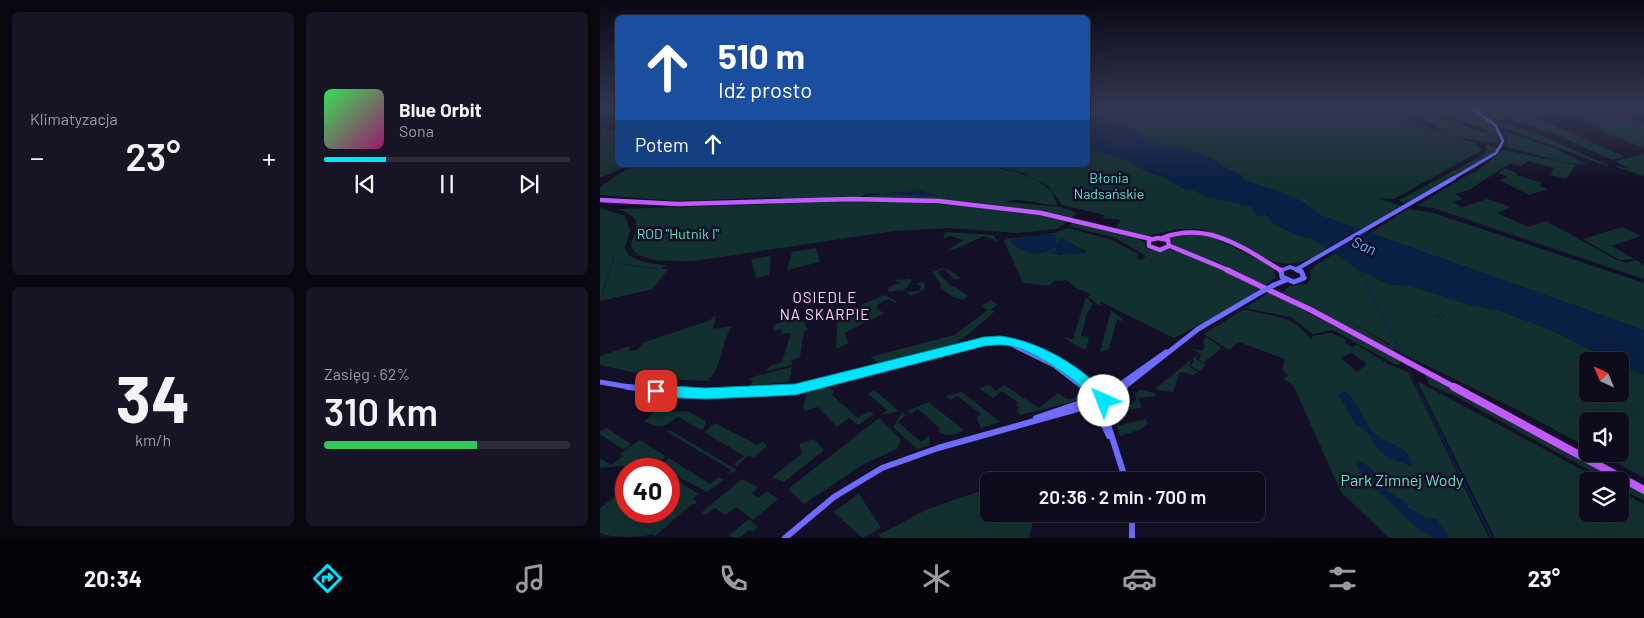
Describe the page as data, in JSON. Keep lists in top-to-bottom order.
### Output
{
  "districts": ["OSIEDLE NA SKARPIE"],
  "water": ["San"],
  "parks": ["Błonia Nadsańskie", "ROD \"Hutnik I\"", "Park Zimnej Wody"],
  "north": "top left",
  "page": {
    "tile": [
      "Klimatyzacja",
      ["34", "km/h"],
      ["Zasięg · 62%", "310 km"]
    ],
    "turn": ["510 m", "Idź prosto"],
    "song": ["Blue Orbit", "Sona"],
    "then": "Potem",
    "heat": ["−", "23°", "+"],
    "limit": "40",
    "trip": "20:36 · 2 min · 700 m",
    "tabs": ["20:34", "23°"]
  }
}
